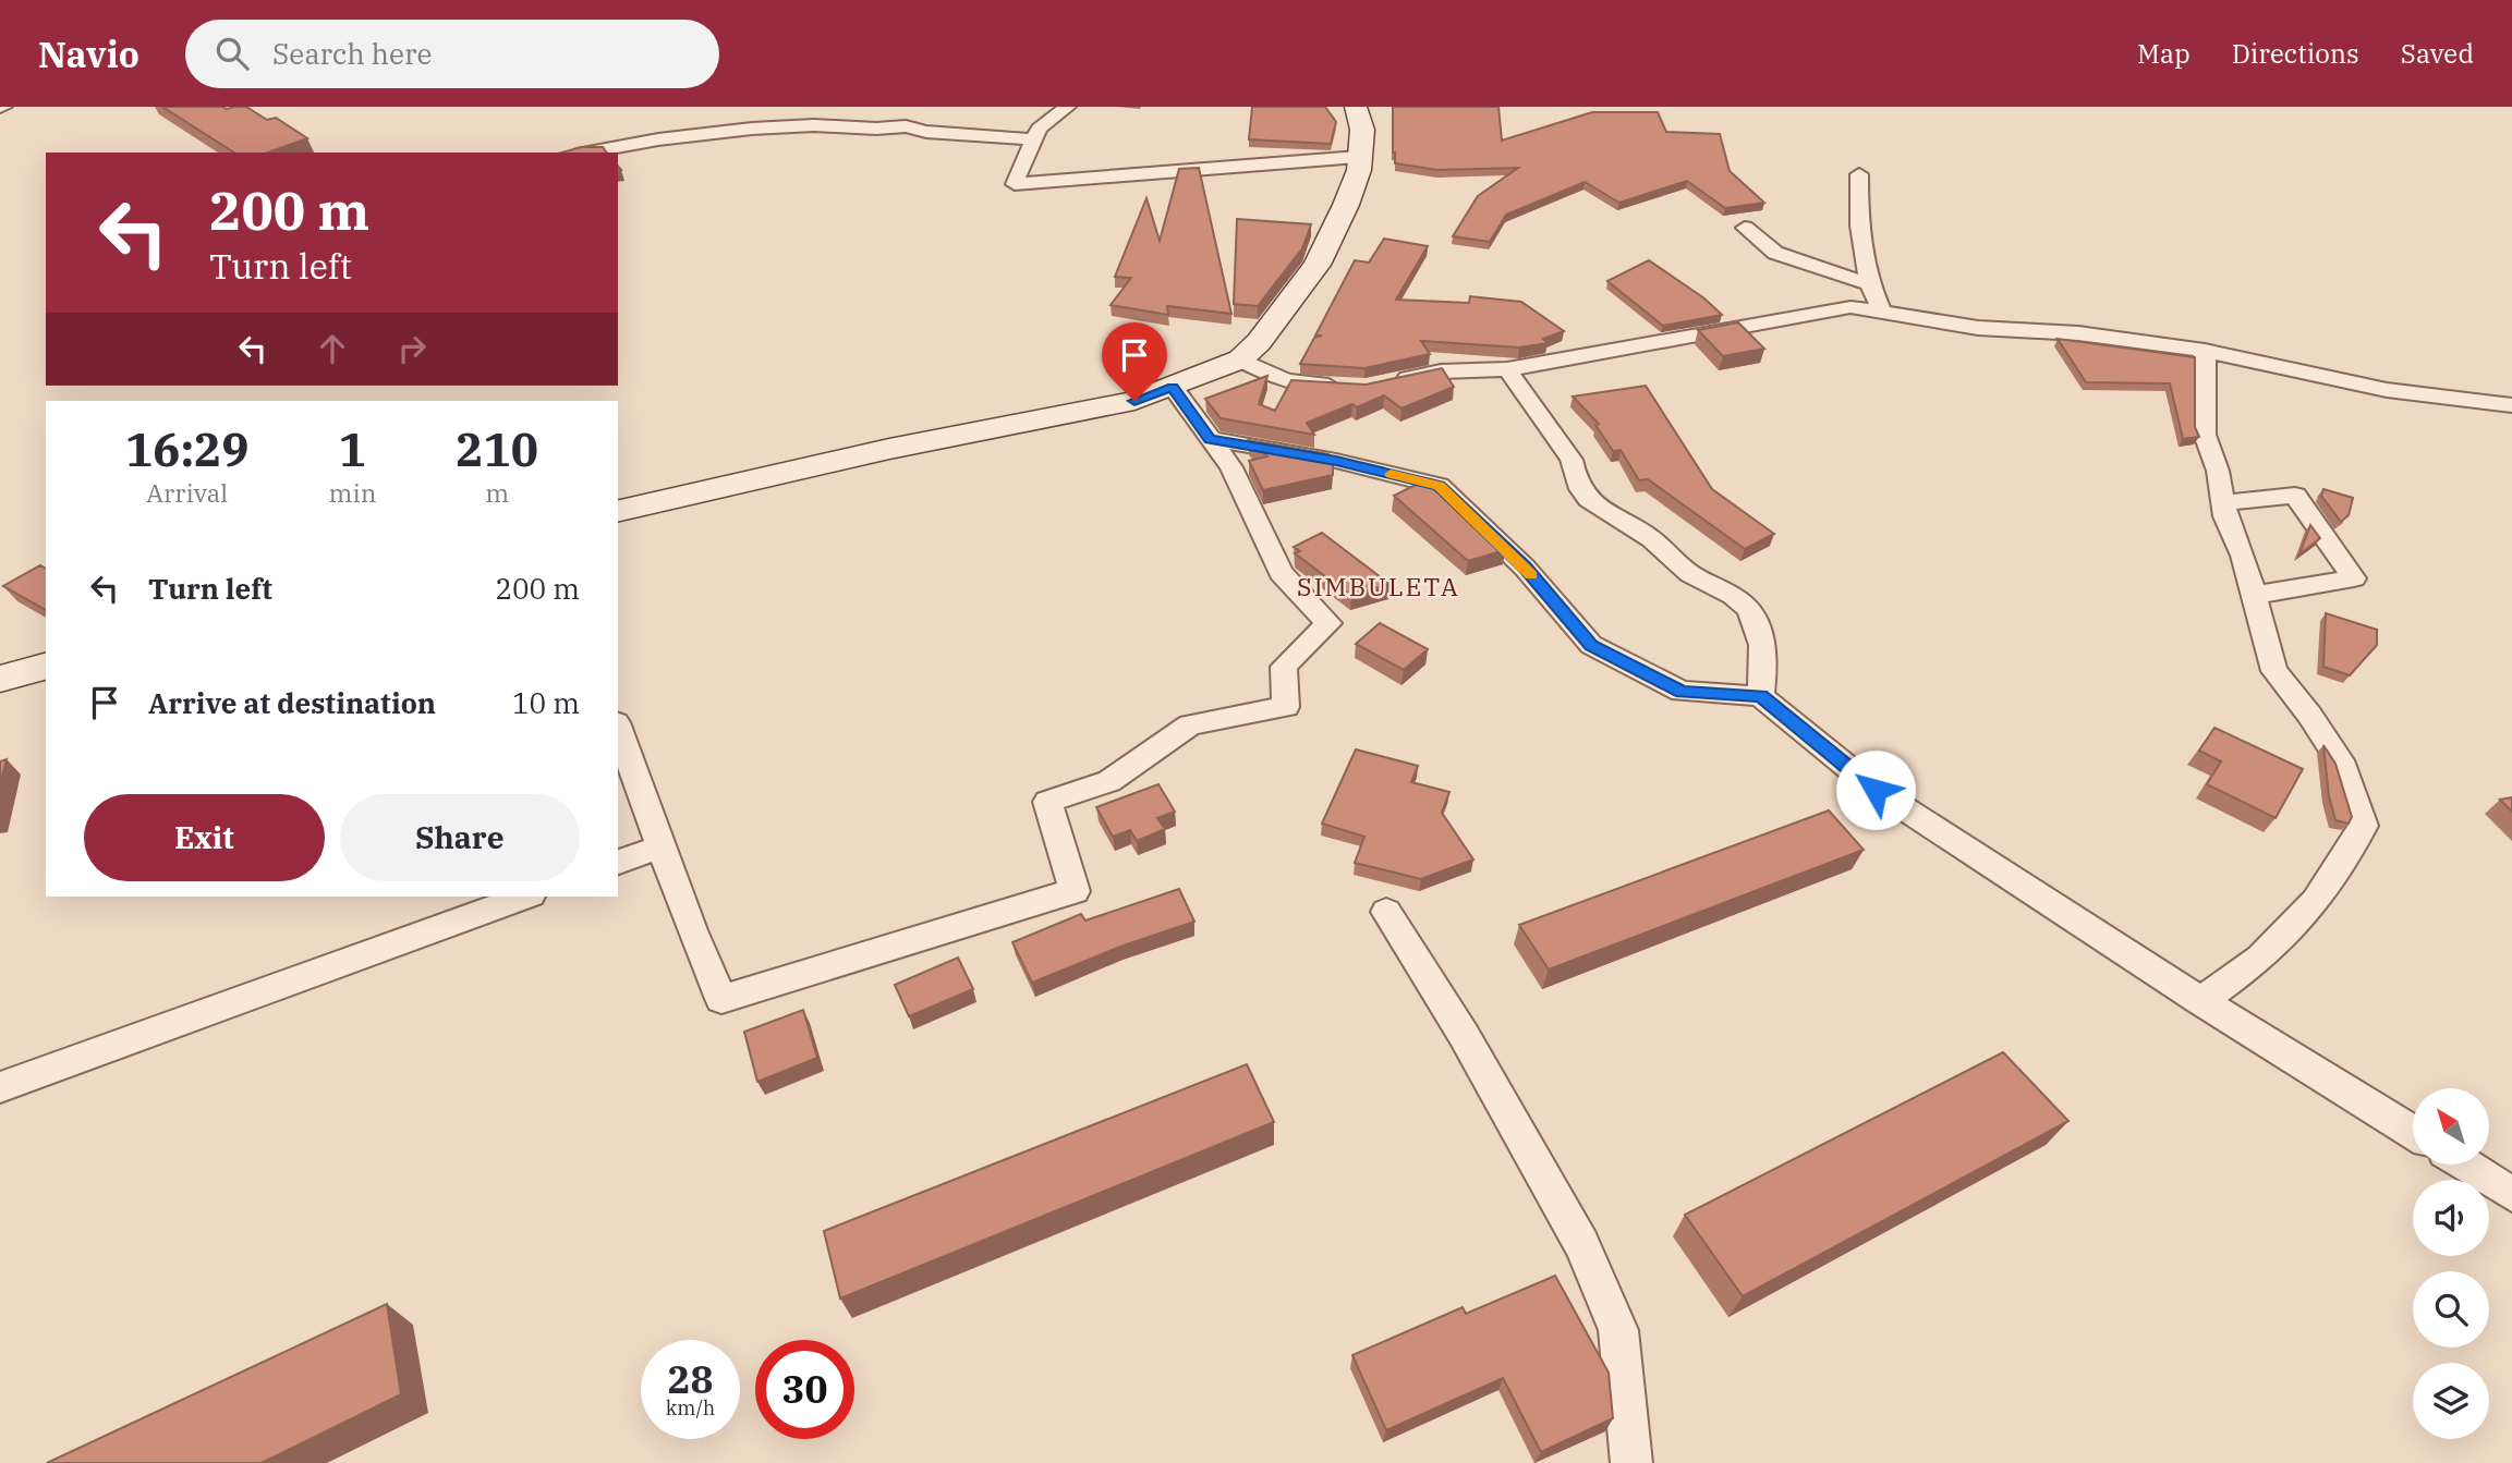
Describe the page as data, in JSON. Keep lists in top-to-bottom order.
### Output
{
  "districts": ["SIMBULETA"],
  "north": "top left",
  "page": {
    "header": "Navio",
    "search": "Search here",
    "nav": ["Map", "Directions", "Saved"],
    "turn": ["200 m", "Turn left"],
    "eta": [
      "16:29",
      "Arrival",
      "1",
      "min",
      "210",
      "m"
    ],
    "list": [
      {
        "name": "Turn left",
        "value": "200 m"
      },
      {
        "name": "Arrive at destination",
        "value": "10 m"
      }
    ],
    "buttons": ["Exit", "Share"],
    "speed": "28 km/h",
    "limit": "30"
  }
}
